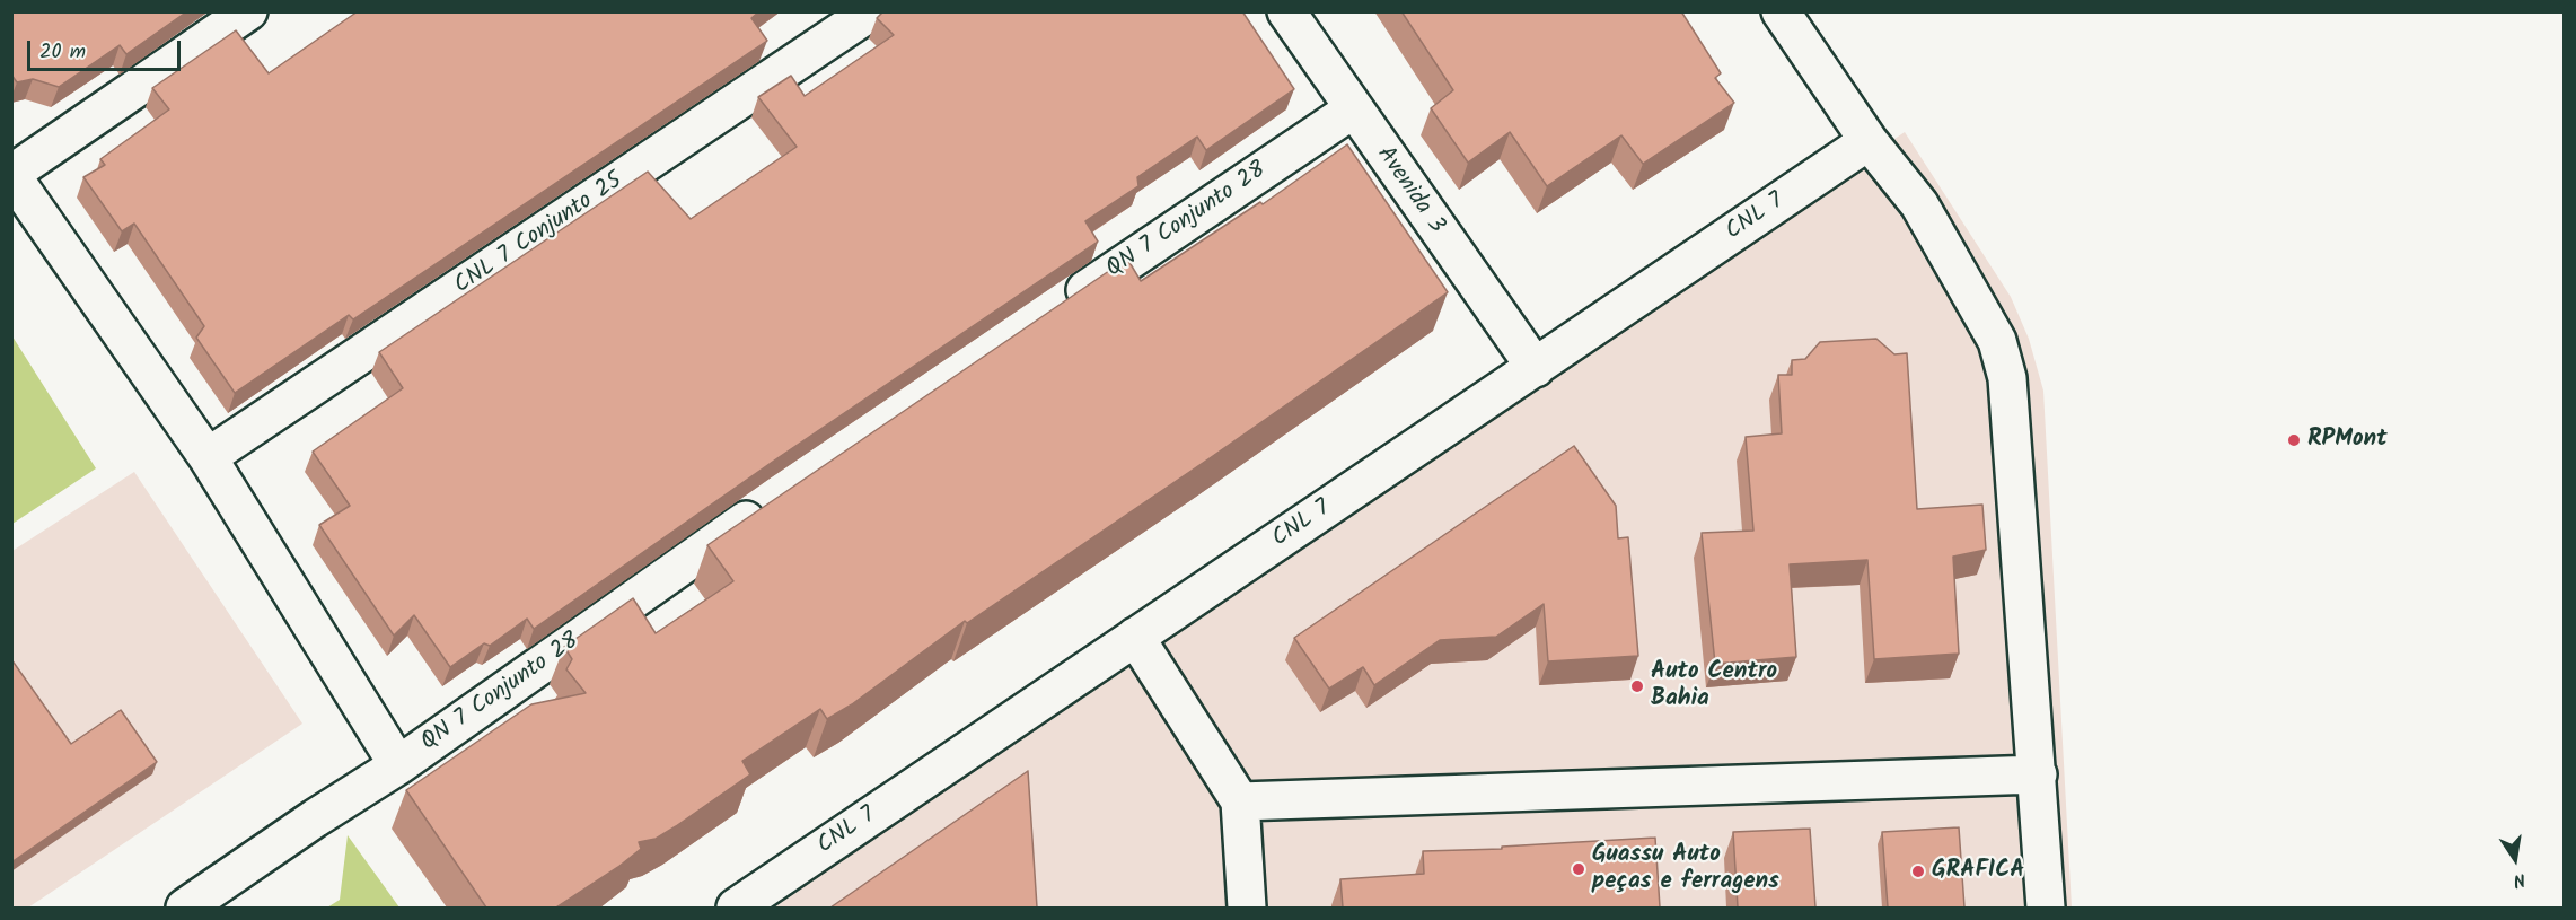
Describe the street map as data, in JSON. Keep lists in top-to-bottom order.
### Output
{
  "streets": {
    "street": [
      "Avenida 3",
      "CNL 7",
      "QN 7 Conjunto 28",
      "CNL 7 Conjunto 25"
    ]
  },
  "crossings": [
    ["Avenida 3", "CNL 7"],
    ["Avenida 3", "QN 7 Conjunto 28"]
  ],
  "places": [
    "RPMont",
    "Auto Centro Bahia",
    "Guassu Auto peças e ferragens",
    "GRAFICA"
  ],
  "scale_bar": "20 m",
  "north": "bottom"
}
